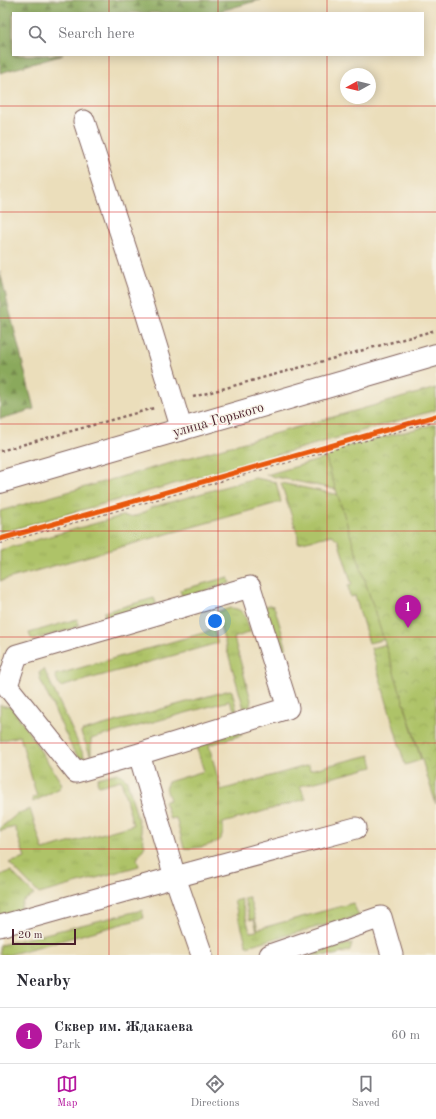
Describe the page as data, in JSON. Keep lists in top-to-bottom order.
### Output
{
  "streets": {
    "main road": ["улица Горького"]
  },
  "scale_bar": "20 m",
  "north": "left",
  "page": {
    "search": "Search here",
    "pins": "1",
    "scale": "20 m",
    "heading": "Nearby",
    "list": [
      {
        "mark": "1",
        "name": "Сквер им. Ждакаева",
        "note": "Park",
        "value": "60 m"
      }
    ],
    "nav": ["Map", "Directions", "Saved"]
  }
}
